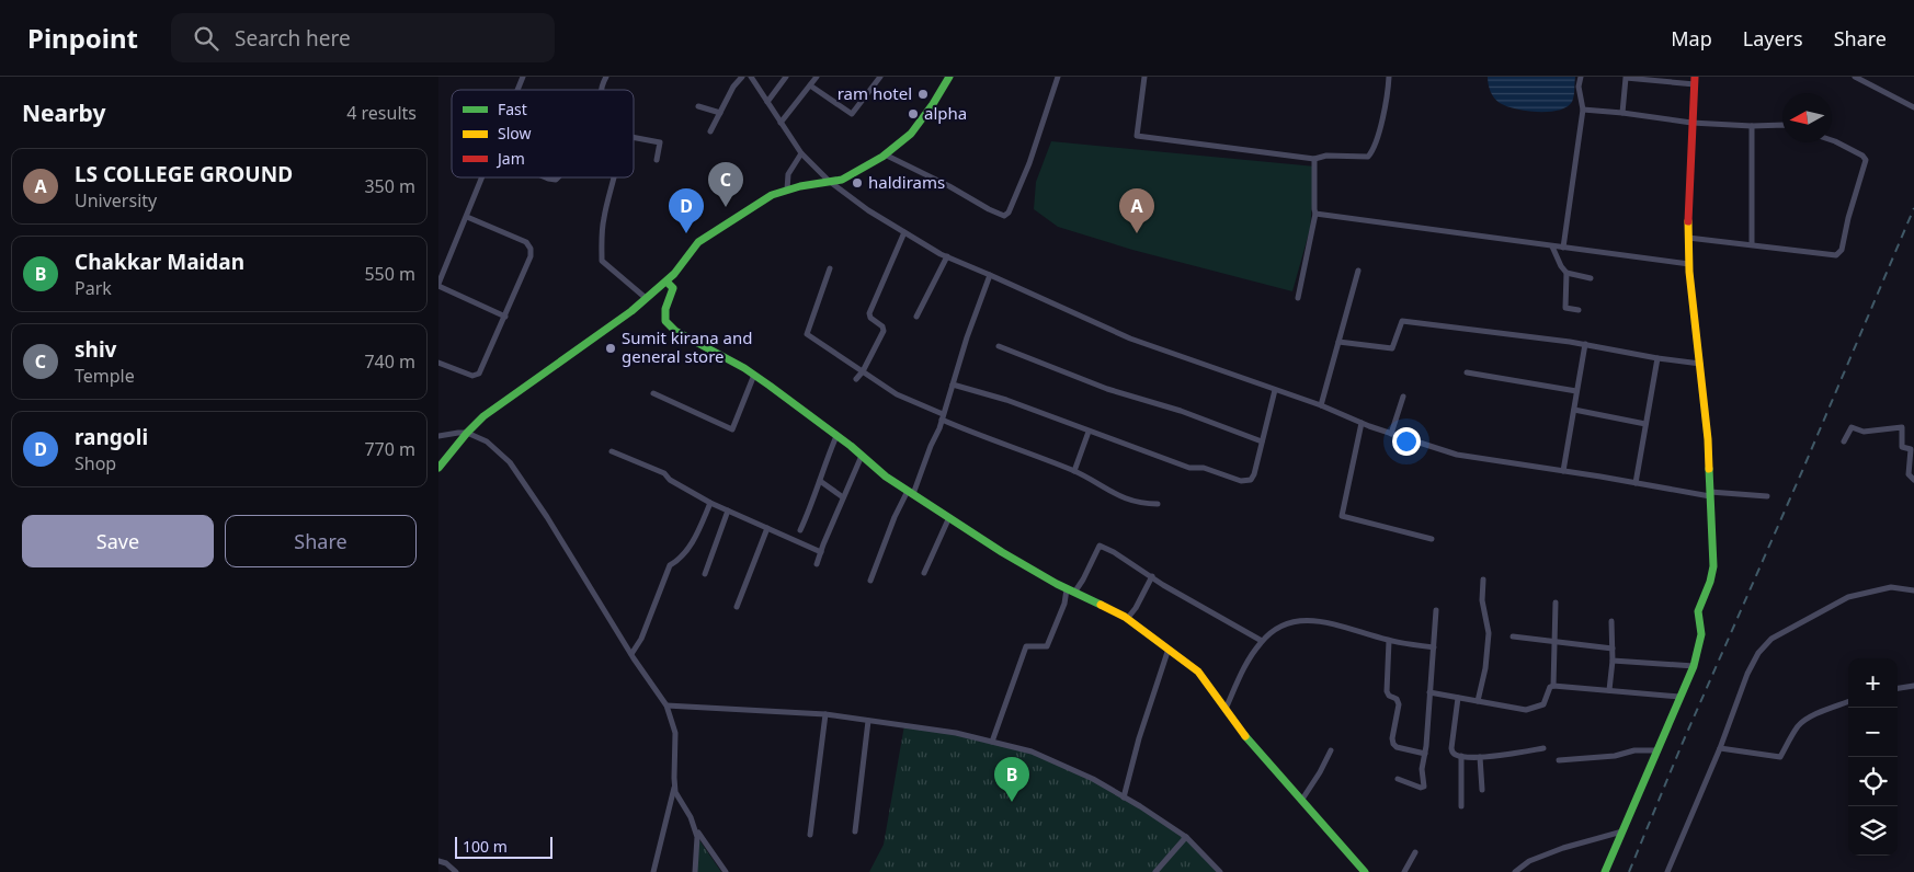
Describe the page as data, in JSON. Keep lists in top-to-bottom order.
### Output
{
  "places": [
    "ram hotel",
    "alpha",
    "haldirams",
    "Sumit kirana and general store"
  ],
  "legend": ["Fast", "Slow", "Jam"],
  "scale_bar": "100 m",
  "north": "left",
  "page": {
    "header": "Pinpoint",
    "search": "Search here",
    "nav": ["Map", "Layers", "Share"],
    "heading": ["Nearby", "4 results"],
    "list": [
      {
        "mark": "A",
        "name": "LS COLLEGE GROUND",
        "note": "University",
        "value": "350 m"
      },
      {
        "mark": "B",
        "name": "Chakkar Maidan",
        "note": "Park",
        "value": "550 m"
      },
      {
        "mark": "C",
        "name": "shiv",
        "note": "Temple",
        "value": "740 m"
      },
      {
        "mark": "D",
        "name": "rangoli",
        "note": "Shop",
        "value": "770 m"
      }
    ],
    "pins": [
      "C",
      "A",
      "D",
      "B"
    ],
    "buttons": ["Save", "Share"],
    "map_buttons": ["+", "−"],
    "scale": "100 m"
  }
}
